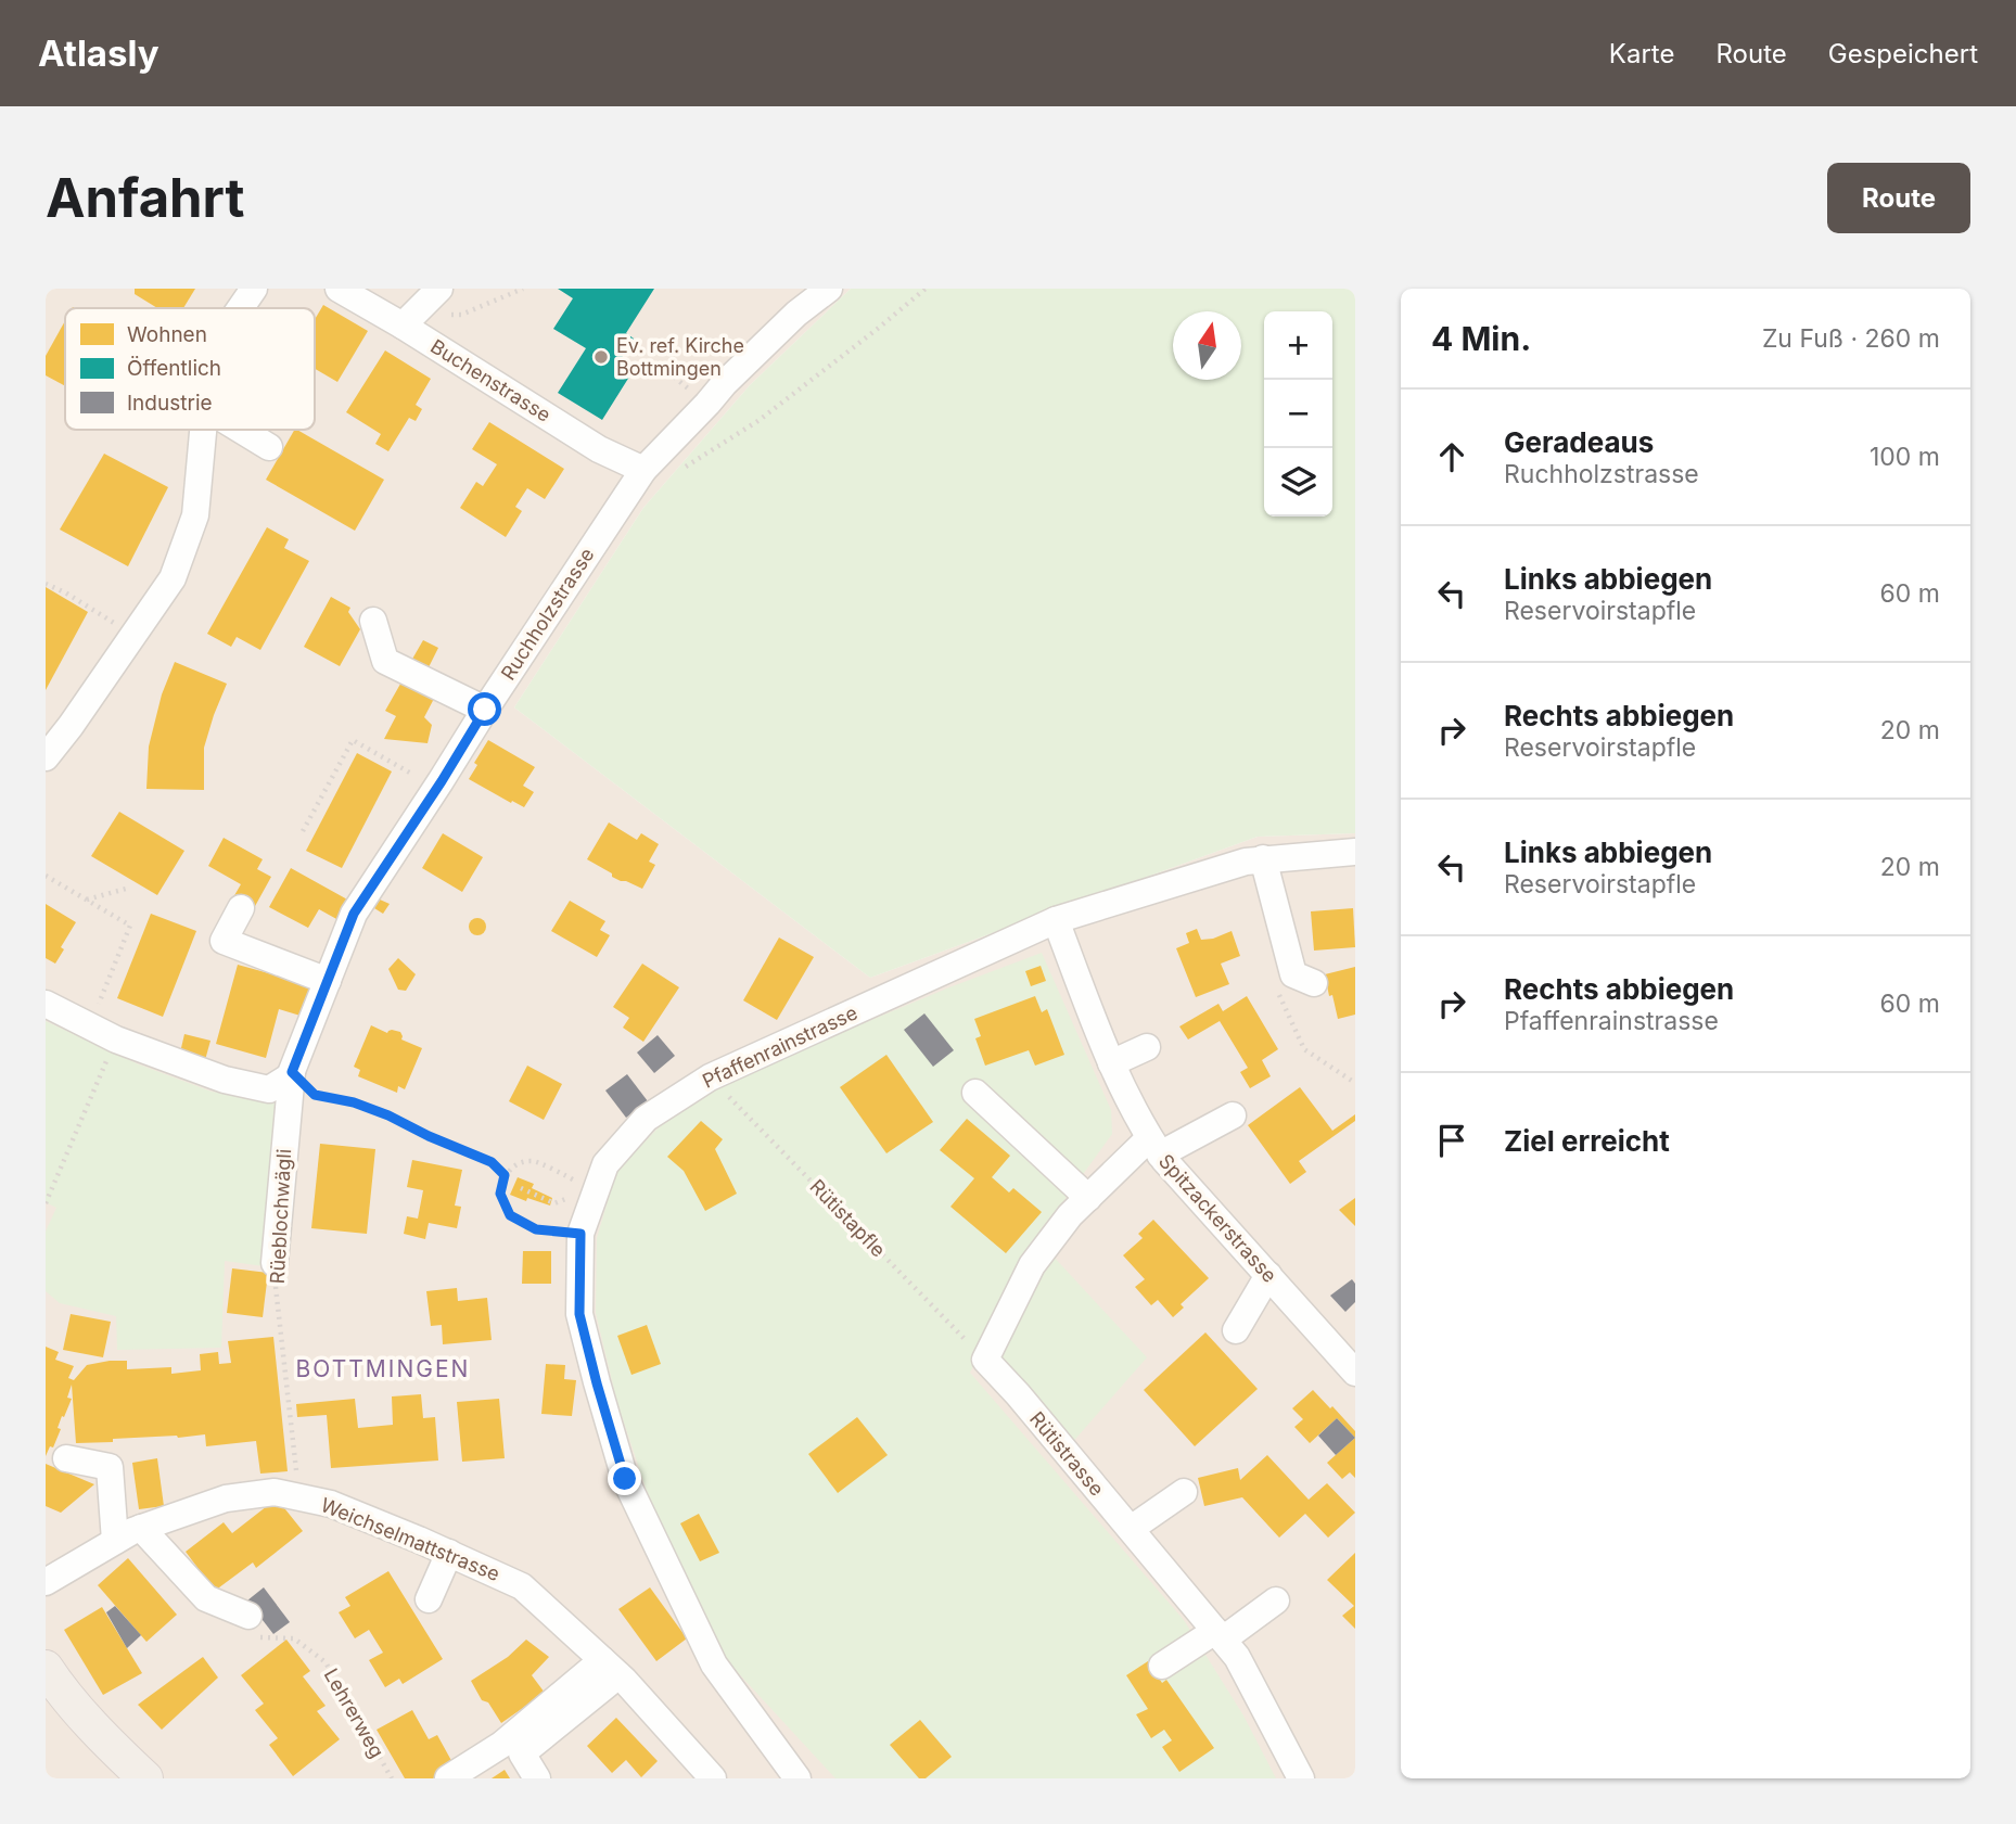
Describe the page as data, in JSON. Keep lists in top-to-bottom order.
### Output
{
  "streets": {
    "street": [
      "Buchenstrasse",
      "Ruchholzstrasse",
      "Pfaffenrainstrasse",
      "Rüeblochwägli",
      "Spitzackerstrasse",
      "Rütistrasse",
      "Weichselmattstrasse"
    ],
    "path": ["Rütistapfle", "Lehrerweg"]
  },
  "crossings": [
    ["Buchenstrasse", "Ruchholzstrasse"],
    ["Ruchholzstrasse", "Rüeblochwägli"],
    ["Pfaffenrainstrasse", "Rütistapfle"],
    ["Pfaffenrainstrasse", "Spitzackerstrasse"],
    ["Rüeblochwägli", "Weichselmattstrasse"],
    ["Rütistapfle", "Rütistrasse"]
  ],
  "districts": ["BOTTMINGEN"],
  "places": ["Ev. ref. Kirche Bottmingen"],
  "legend": ["Wohnen", "Öffentlich", "Industrie"],
  "north": "top",
  "page": {
    "header": "Atlasly",
    "nav": ["Karte", "Route", "Gespeichert"],
    "buttons": "Route",
    "title": "Anfahrt",
    "heading": ["4 Min.", "Zu Fuß · 260 m"],
    "map_buttons": ["+", "−"],
    "list": [
      ["Geradeaus", "Ruchholzstrasse", "100 m"],
      ["Links abbiegen", "Reservoirstapfle", "60 m"],
      ["Rechts abbiegen", "Reservoirstapfle", "20 m"],
      ["Links abbiegen", "Reservoirstapfle", "20 m"],
      ["Rechts abbiegen", "Pfaffenrainstrasse", "60 m"],
      "Ziel erreicht"
    ]
  }
}
